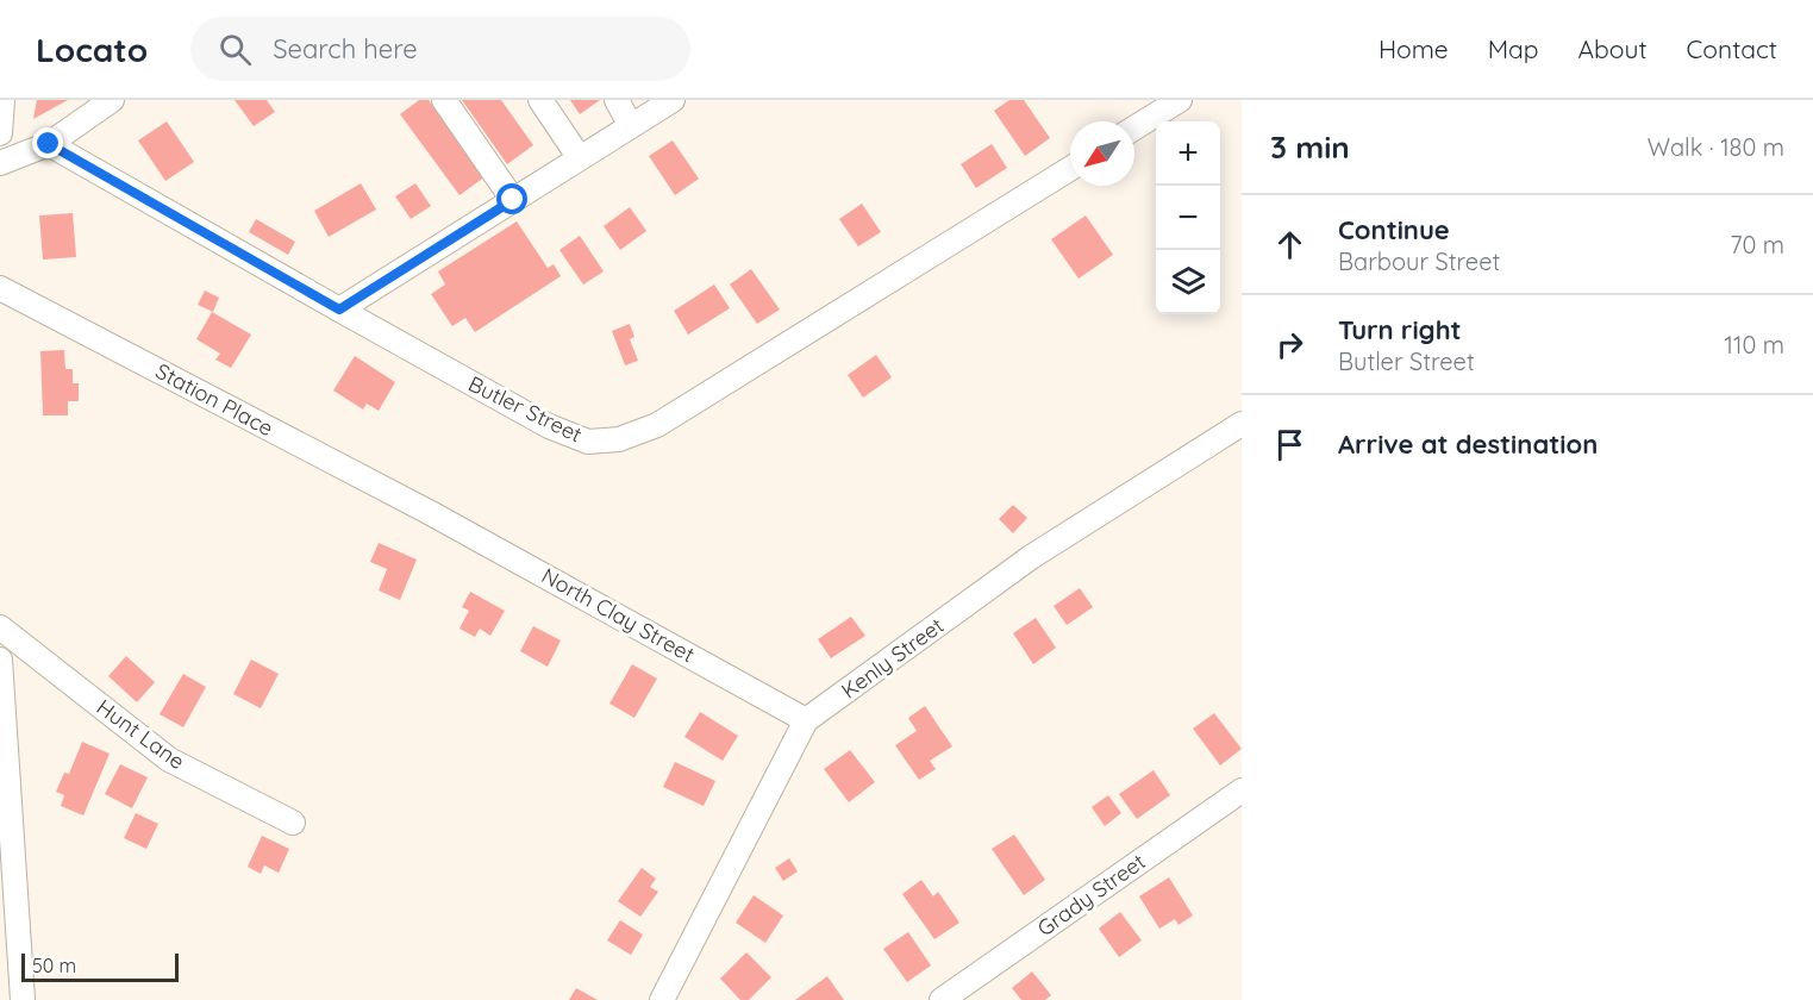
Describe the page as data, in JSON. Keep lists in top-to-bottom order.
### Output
{
  "streets": {
    "street": [
      "Station Place",
      "Butler Street",
      "North Clay Street",
      "Kenly Street",
      "Hunt Lane",
      "Grady Street"
    ]
  },
  "crossings": [
    ["Station Place", "North Clay Street"],
    ["North Clay Street", "Kenly Street"]
  ],
  "scale_bar": "50 m",
  "north": "bottom left",
  "page": {
    "header": "Locato",
    "search": "Search here",
    "nav": [
      "Home",
      "Map",
      "About",
      "Contact"
    ],
    "heading": ["3 min", "Walk · 180 m"],
    "map_buttons": ["+", "−"],
    "list": [
      ["Continue", "Barbour Street", "70 m"],
      ["Turn right", "Butler Street", "110 m"],
      "Arrive at destination"
    ],
    "scale": "50 m"
  }
}
